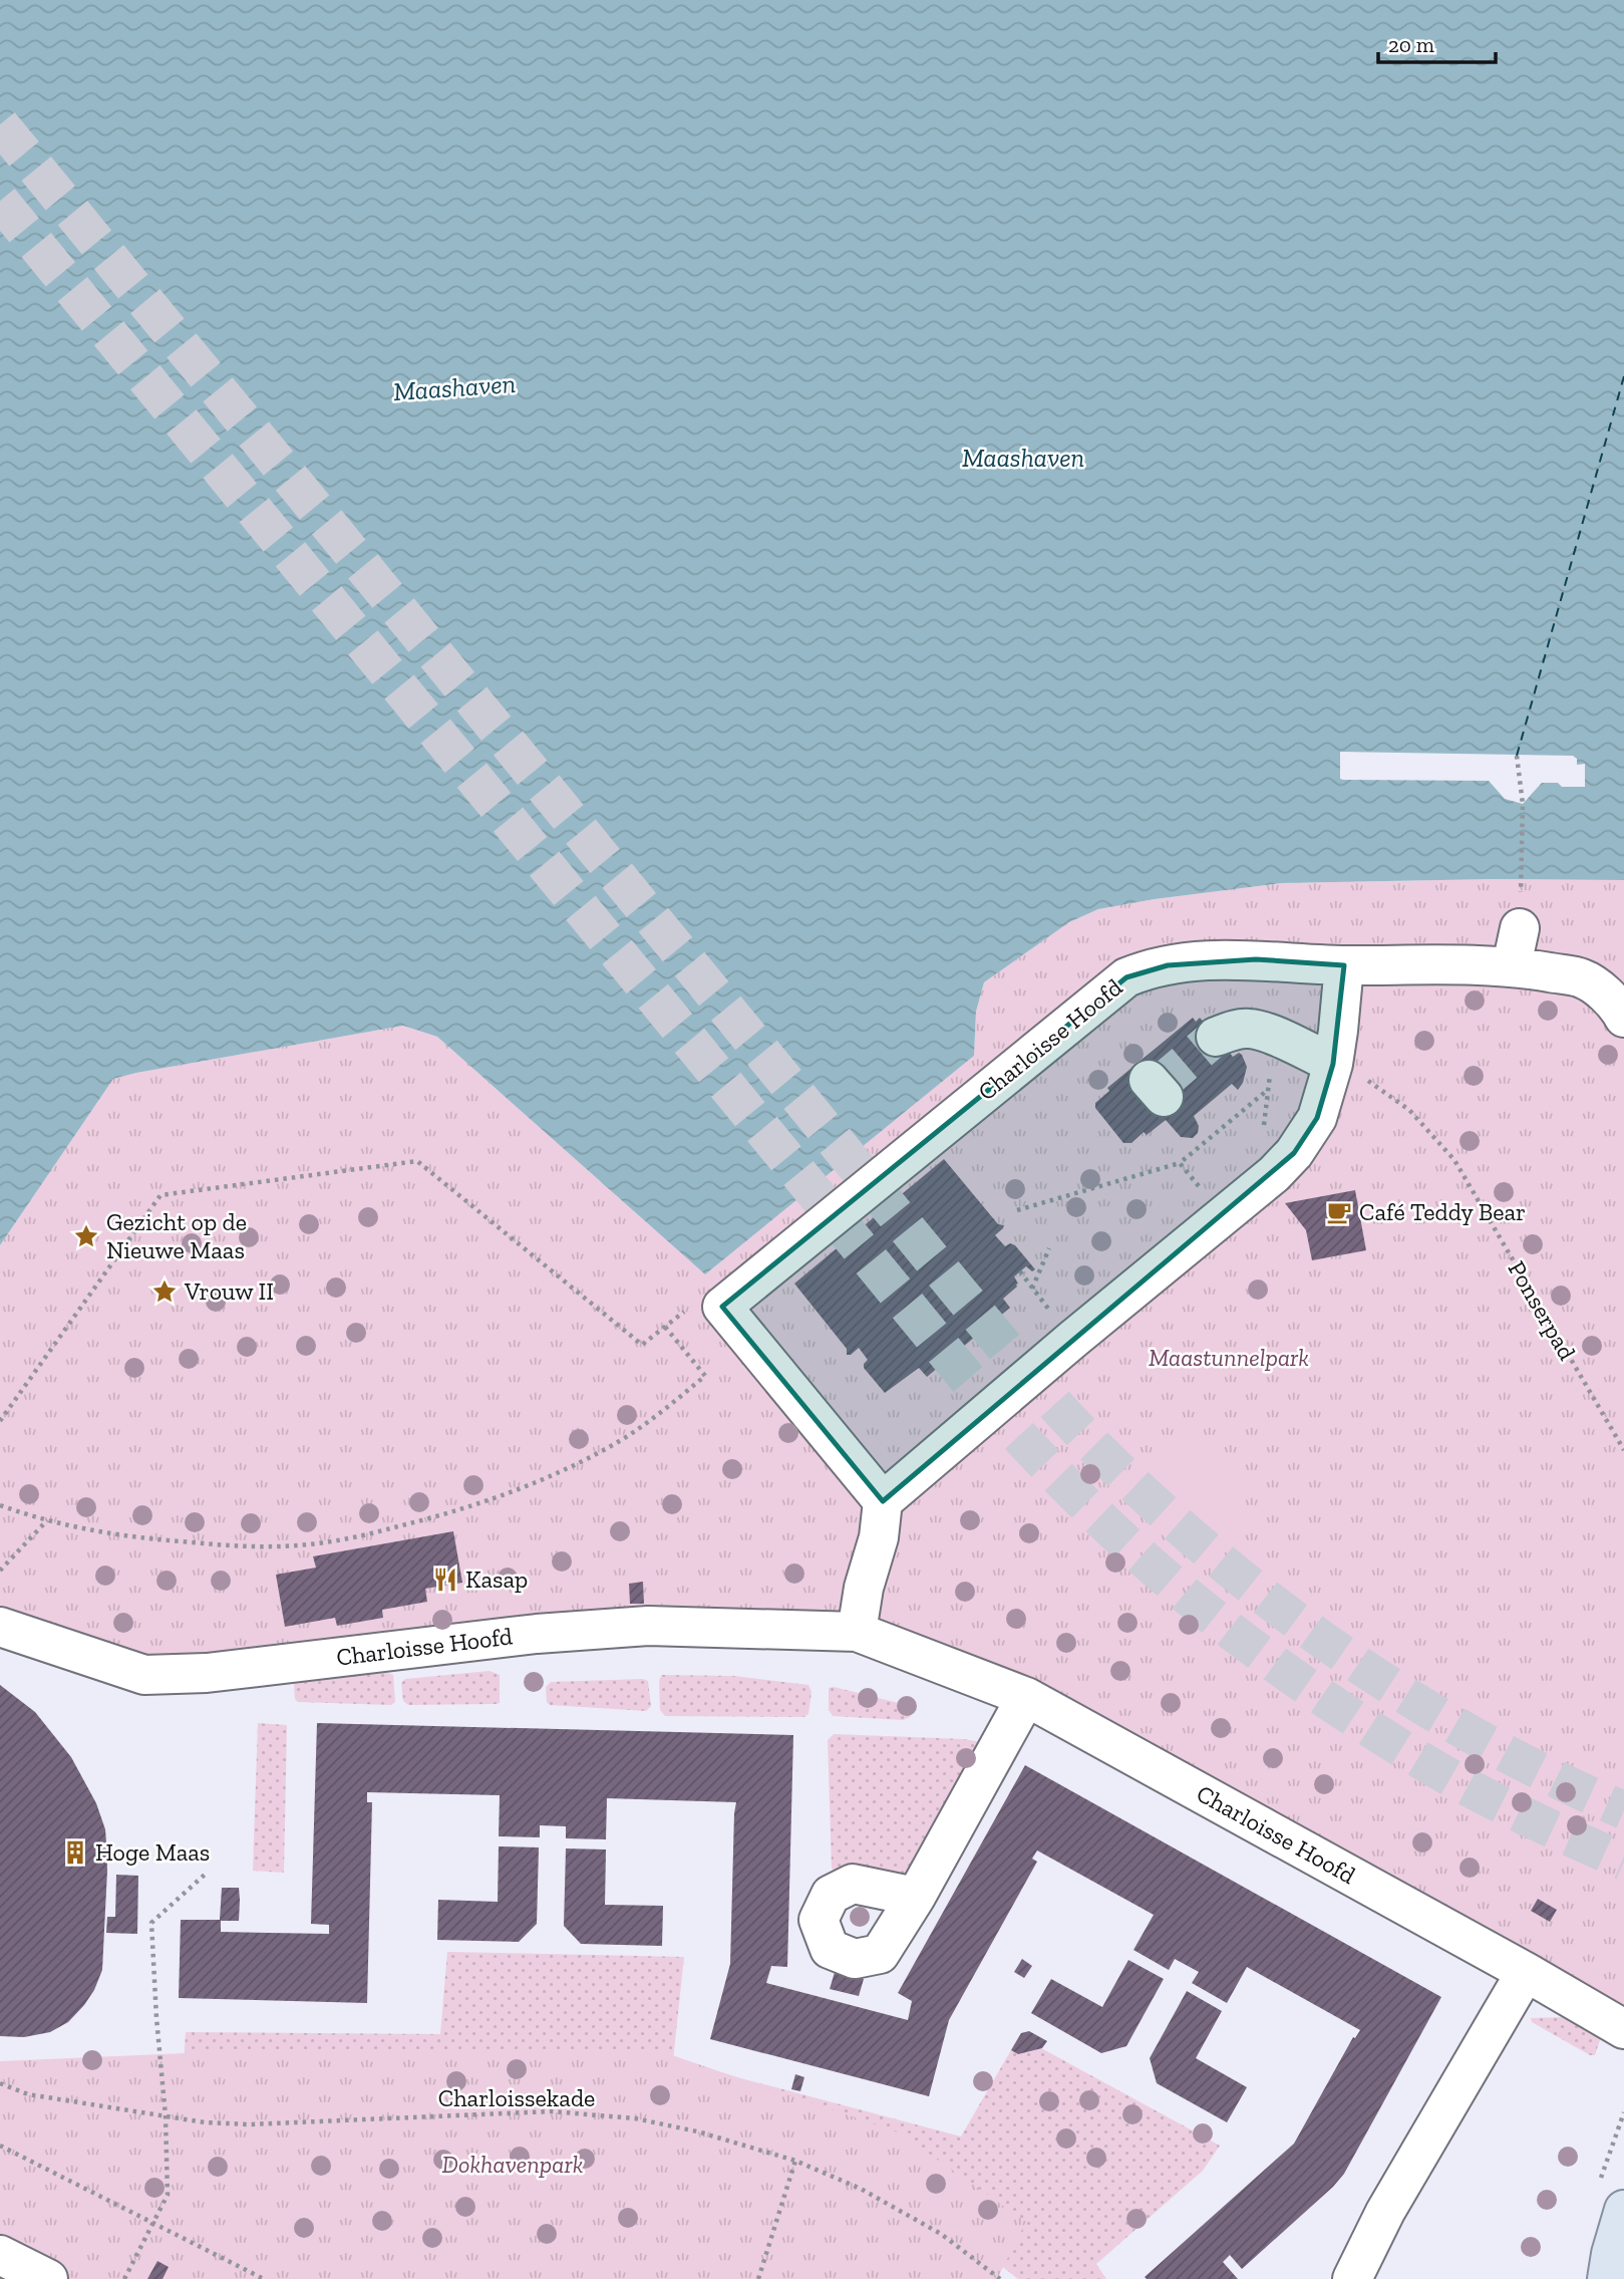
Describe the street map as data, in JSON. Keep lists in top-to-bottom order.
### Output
{
  "streets": {
    "street": ["Charloisse Hoofd"],
    "path": ["Ponserpad", "Charloissekade"]
  },
  "water": ["Maashaven"],
  "parks": ["Maastunnelpark", "Dokhavenpark"],
  "places": {
    "cafe": ["Café Teddy Bear"],
    "place": ["Gezicht op de Nieuwe Maas", "Vrouw II"],
    "restaurant": ["Kasap"],
    "building": ["Hoge Maas"]
  },
  "scale_bar": "20 m"
}
